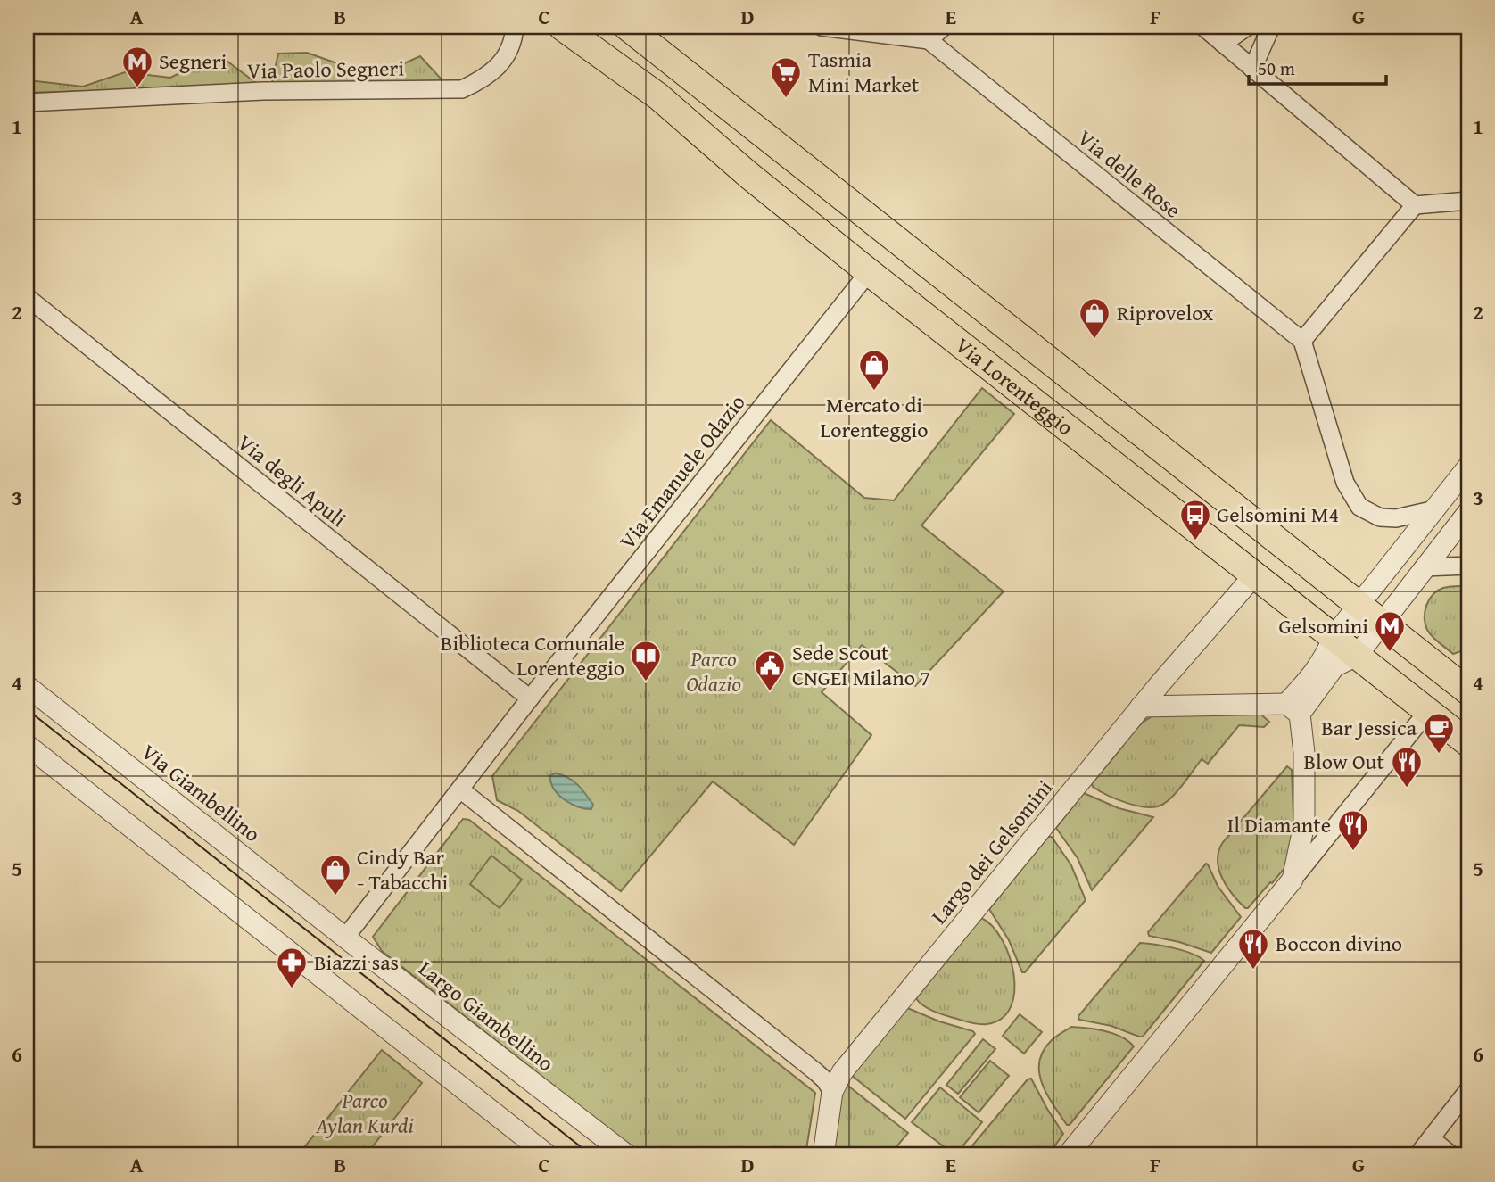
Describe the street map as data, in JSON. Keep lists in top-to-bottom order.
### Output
{
  "streets": {
    "main road": ["Via Lorenteggio"],
    "street": [
      "Via Paolo Segneri",
      "Via delle Rose",
      "Via Emanuele Odazio",
      "Via degli Apuli",
      "Via Giambellino",
      "Largo dei Gelsomini",
      "Largo Giambellino"
    ]
  },
  "crossings": [
    ["Via Lorenteggio", "Via Emanuele Odazio"],
    ["Via Lorenteggio", "Largo dei Gelsomini"],
    ["Via Emanuele Odazio", "Via degli Apuli"],
    ["Via Giambellino", "Largo Giambellino"]
  ],
  "parks": ["Parco Odazio", "Parco Aylan Kurdi"],
  "places": {
    "metro station": ["Segneri", "Gelsomini"],
    "supermarket": ["Tasmia Mini Market"],
    "shop": ["Riprovelox", "Mercato di Lorenteggio", "Cindy Bar - Tabacchi"],
    "bus stop": ["Gelsomini M4"],
    "library": ["Biblioteca Comunale Lorenteggio"],
    "public building": ["Sede Scout CNGEI Milano 7"],
    "cafe": ["Bar Jessica"],
    "restaurant": ["Blow Out", "Il Diamante", "Boccon divino"],
    "pharmacy": ["Biazzi sas"]
  },
  "scale_bar": "50 m",
  "grid": {
    "columns": [
      "A",
      "B",
      "C",
      "D",
      "E",
      "F",
      "G"
    ],
    "rows": [
      "1",
      "2",
      "3",
      "4",
      "5",
      "6"
    ]
  }
}
